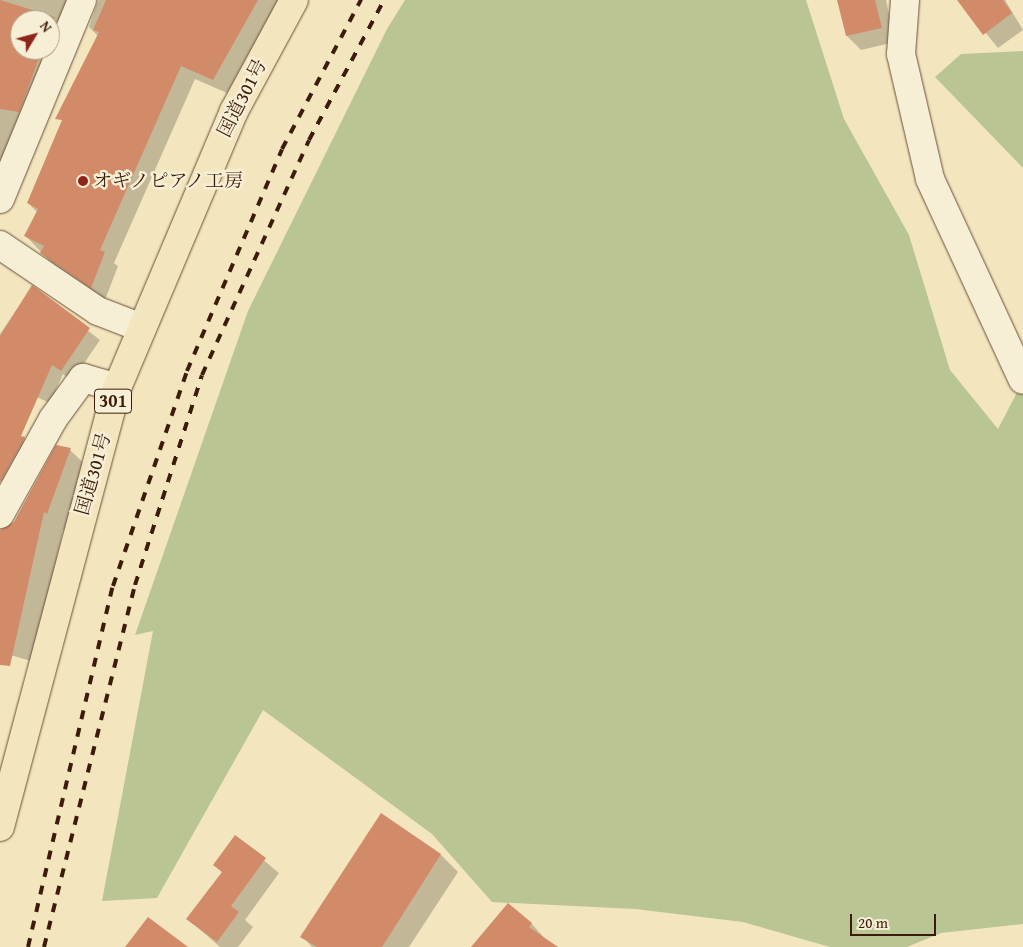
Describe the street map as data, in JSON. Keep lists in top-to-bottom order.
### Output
{
  "streets": {
    "highway": ["国道301号", "301"]
  },
  "places": ["オギノピアノ工房"],
  "scale_bar": "20 m",
  "north": "top right"
}
